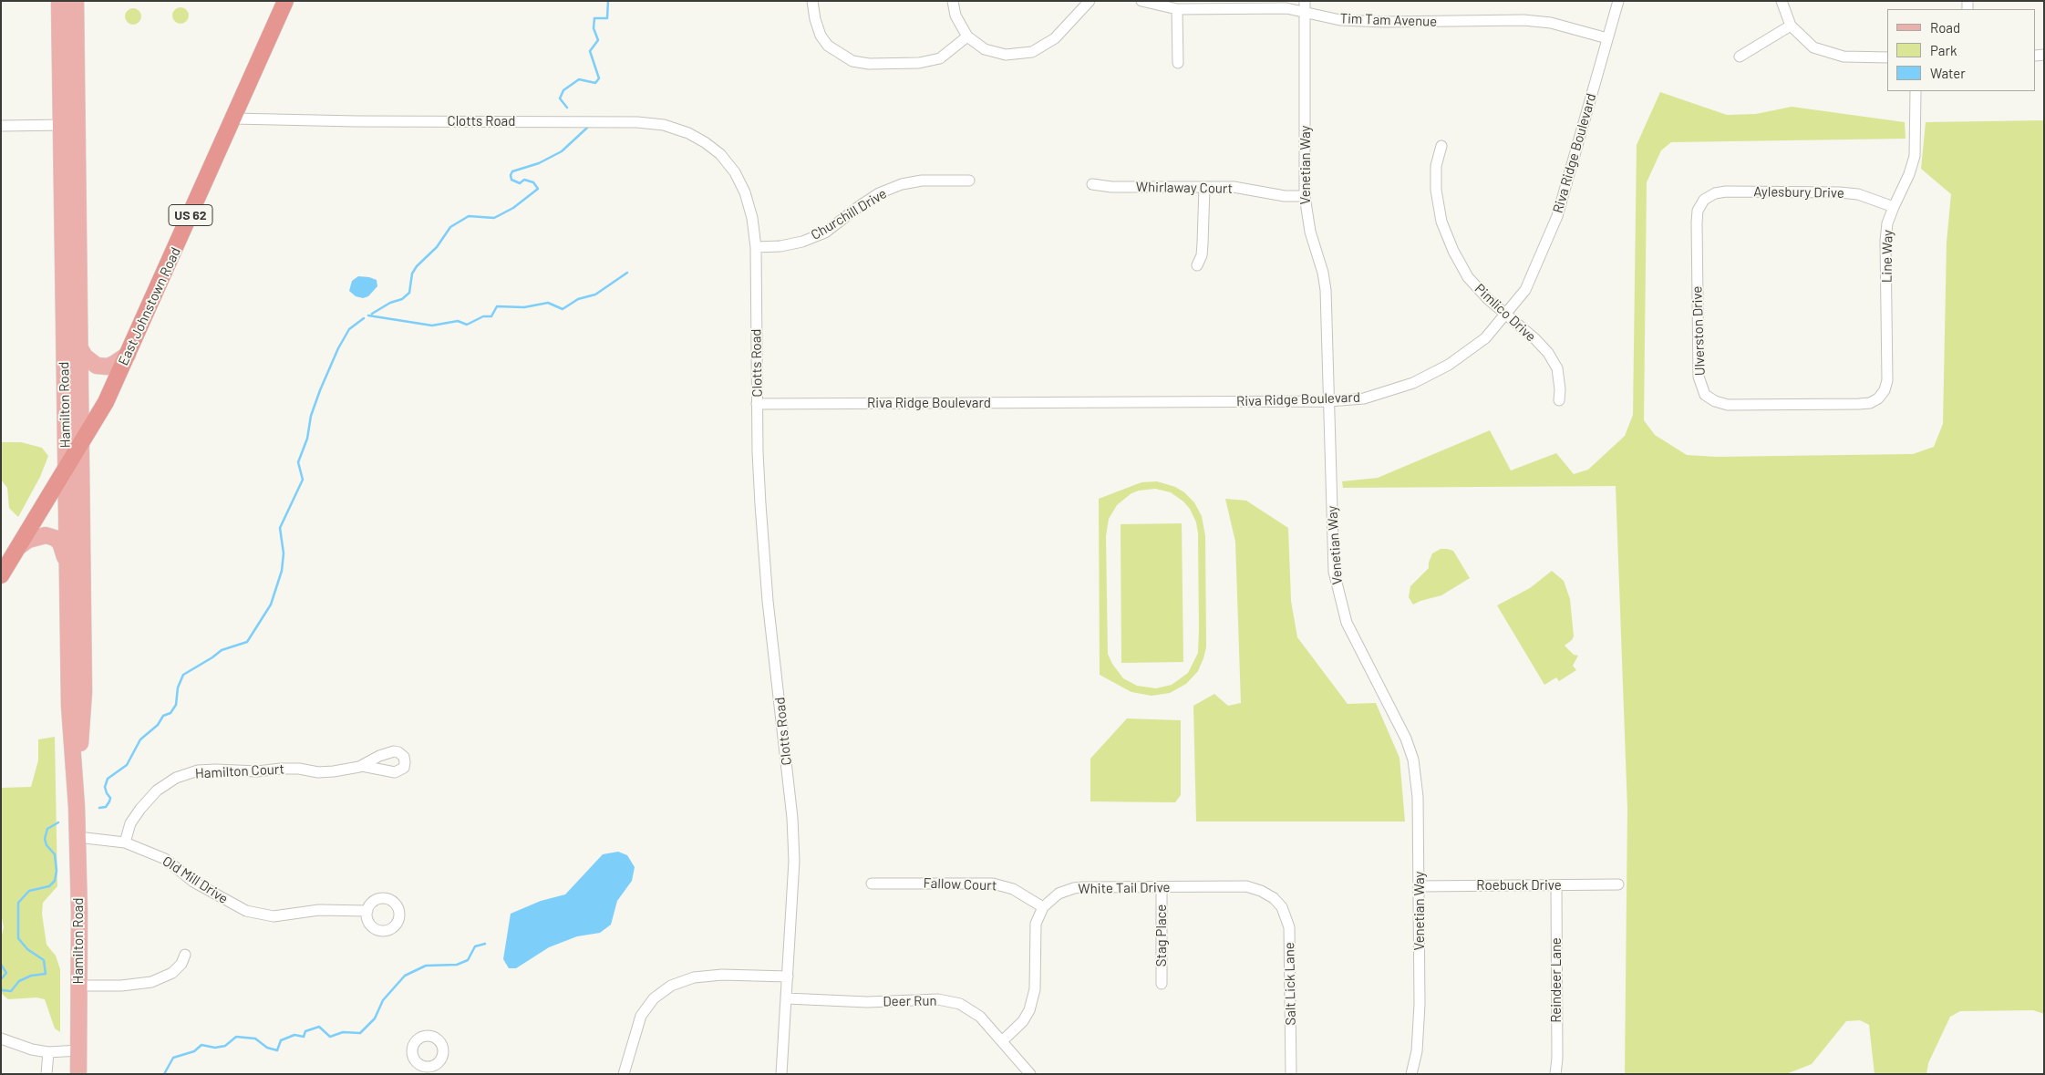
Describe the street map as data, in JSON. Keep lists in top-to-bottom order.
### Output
{
  "streets": {
    "highway": ["US 62", "East Johnstown Road"],
    "main road": ["Hamilton Road"],
    "street": [
      "Tim Tam Avenue",
      "Clotts Road",
      "Riva Ridge Boulevard",
      "Venetian Way",
      "Whirlaway Court",
      "Aylesbury Drive",
      "Churchill Drive",
      "Line Way",
      "Pimlico Drive",
      "Ulverston Drive",
      "Hamilton Court",
      "Old Mill Drive",
      "Fallow Court",
      "Roebuck Drive",
      "White Tail Drive",
      "Stag Place",
      "Reindeer Lane",
      "Salt Lick Lane",
      "Deer Run"
    ]
  },
  "crossings": [
    ["Tim Tam Avenue", "Riva Ridge Boulevard"],
    ["Tim Tam Avenue", "Venetian Way"],
    ["Clotts Road", "Riva Ridge Boulevard"],
    ["Clotts Road", "Churchill Drive"],
    ["Clotts Road", "East Johnstown Road"],
    ["Clotts Road", "Deer Run"],
    ["Riva Ridge Boulevard", "Venetian Way"],
    ["Riva Ridge Boulevard", "Pimlico Drive"],
    ["Venetian Way", "Whirlaway Court"],
    ["Venetian Way", "Roebuck Drive"],
    ["Aylesbury Drive", "Line Way"],
    ["Aylesbury Drive", "Ulverston Drive"],
    ["Line Way", "Ulverston Drive"],
    ["East Johnstown Road", "Hamilton Road"],
    ["Hamilton Road", "Old Mill Drive"],
    ["Hamilton Court", "Old Mill Drive"],
    ["Fallow Court", "White Tail Drive"],
    ["Roebuck Drive", "Reindeer Lane"],
    ["White Tail Drive", "Stag Place"],
    ["White Tail Drive", "Salt Lick Lane"]
  ],
  "legend": ["Road", "Park", "Water"]
}
